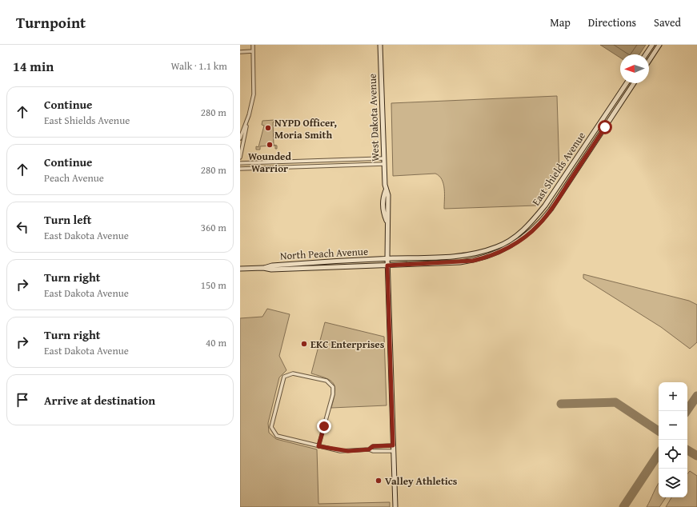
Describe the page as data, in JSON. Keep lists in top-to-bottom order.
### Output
{
  "streets": {
    "main road": ["West Dakota Avenue", "East Shields Avenue", "North Peach Avenue"]
  },
  "crossings": [
    ["West Dakota Avenue", "East Shields Avenue"],
    ["West Dakota Avenue", "North Peach Avenue"],
    ["East Shields Avenue", "North Peach Avenue"]
  ],
  "places": [
    "NYPD Officer, Moria Smith",
    "Wounded Warrior",
    "EKC Enterprises",
    "Valley Athletics"
  ],
  "north": "left",
  "page": {
    "header": "Turnpoint",
    "nav": ["Map", "Directions", "Saved"],
    "heading": ["14 min", "Walk · 1.1 km"],
    "list": [
      ["Continue", "East Shields Avenue", "280 m"],
      ["Continue", "Peach Avenue", "280 m"],
      ["Turn left", "East Dakota Avenue", "360 m"],
      ["Turn right", "East Dakota Avenue", "150 m"],
      ["Turn right", "East Dakota Avenue", "40 m"],
      "Arrive at destination"
    ],
    "map_buttons": ["+", "−"]
  }
}
